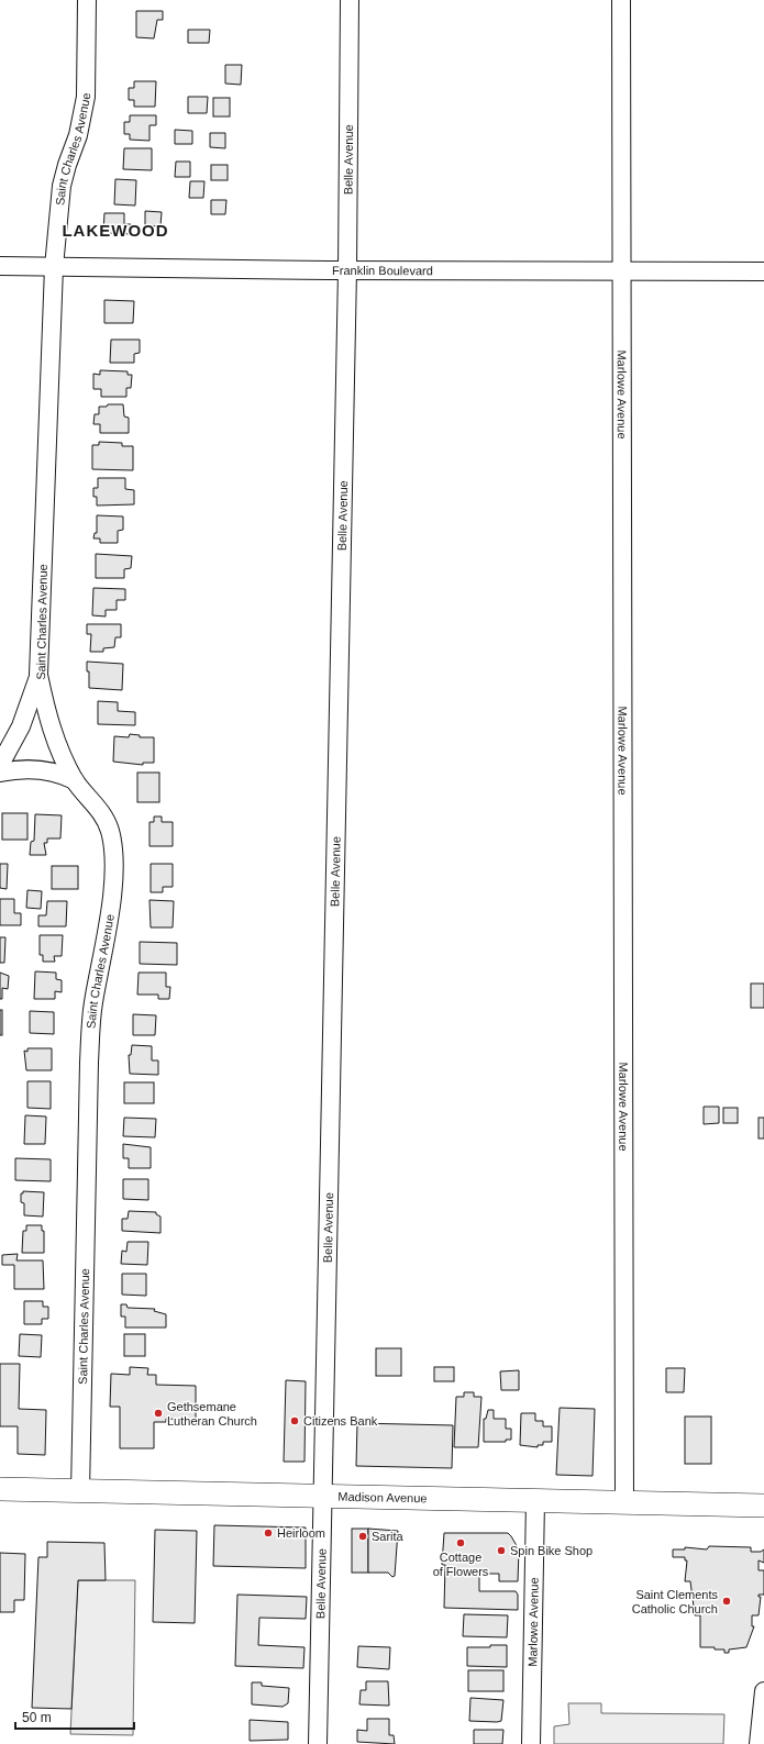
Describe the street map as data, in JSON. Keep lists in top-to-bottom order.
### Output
{
  "streets": {
    "main road": ["Madison Avenue"],
    "street": [
      "Saint Charles Avenue",
      "Belle Avenue",
      "Franklin Boulevard",
      "Marlowe Avenue"
    ]
  },
  "crossings": [
    ["Saint Charles Avenue", "Franklin Boulevard"],
    ["Saint Charles Avenue", "Madison Avenue"],
    ["Belle Avenue", "Franklin Boulevard"],
    ["Belle Avenue", "Madison Avenue"],
    ["Franklin Boulevard", "Marlowe Avenue"],
    ["Marlowe Avenue", "Madison Avenue"]
  ],
  "districts": ["LAKEWOOD"],
  "places": [
    "Gethsemane Lutheran Church",
    "Citizens Bank",
    "Heirloom",
    "Sarita",
    "Cottage of Flowers",
    "Spin Bike Shop",
    "Saint Clements Catholic Church"
  ],
  "scale_bar": "50 m"
}
